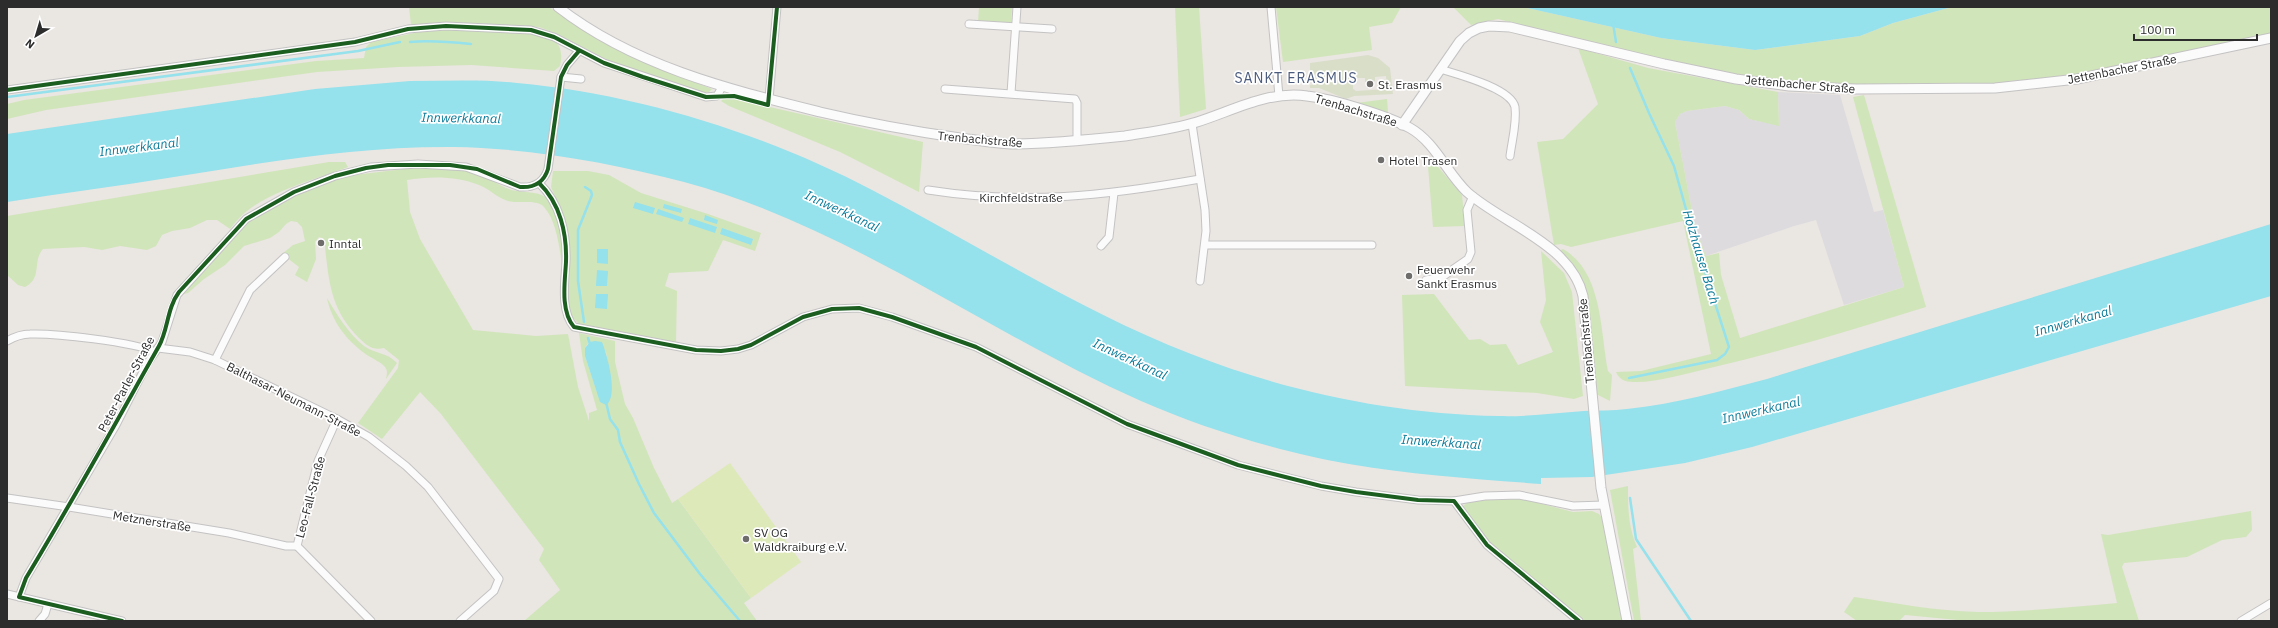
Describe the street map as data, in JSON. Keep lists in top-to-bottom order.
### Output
{
  "streets": {
    "street": [
      "Jettenbacher Straße",
      "Trenbachstraße",
      "Kirchfeldstraße",
      "Peter-Parler-Straße",
      "Balthasar-Neumann-Straße",
      "Leo-Fall-Straße",
      "Metznerstraße"
    ]
  },
  "crossings": [
    ["Jettenbacher Straße", "Trenbachstraße"],
    ["Peter-Parler-Straße", "Balthasar-Neumann-Straße"],
    ["Peter-Parler-Straße", "Metznerstraße"],
    ["Balthasar-Neumann-Straße", "Leo-Fall-Straße"],
    ["Leo-Fall-Straße", "Metznerstraße"]
  ],
  "districts": ["SANKT ERASMUS"],
  "water": ["Innwerkkanal", "Holzhauser Bach"],
  "places": [
    "St. Erasmus",
    "Hotel Trasen",
    "Inntal",
    "Feuerwehr Sankt Erasmus",
    "SV OG Waldkraiburg e.V."
  ],
  "scale_bar": "100 m",
  "north": "bottom left"
}
